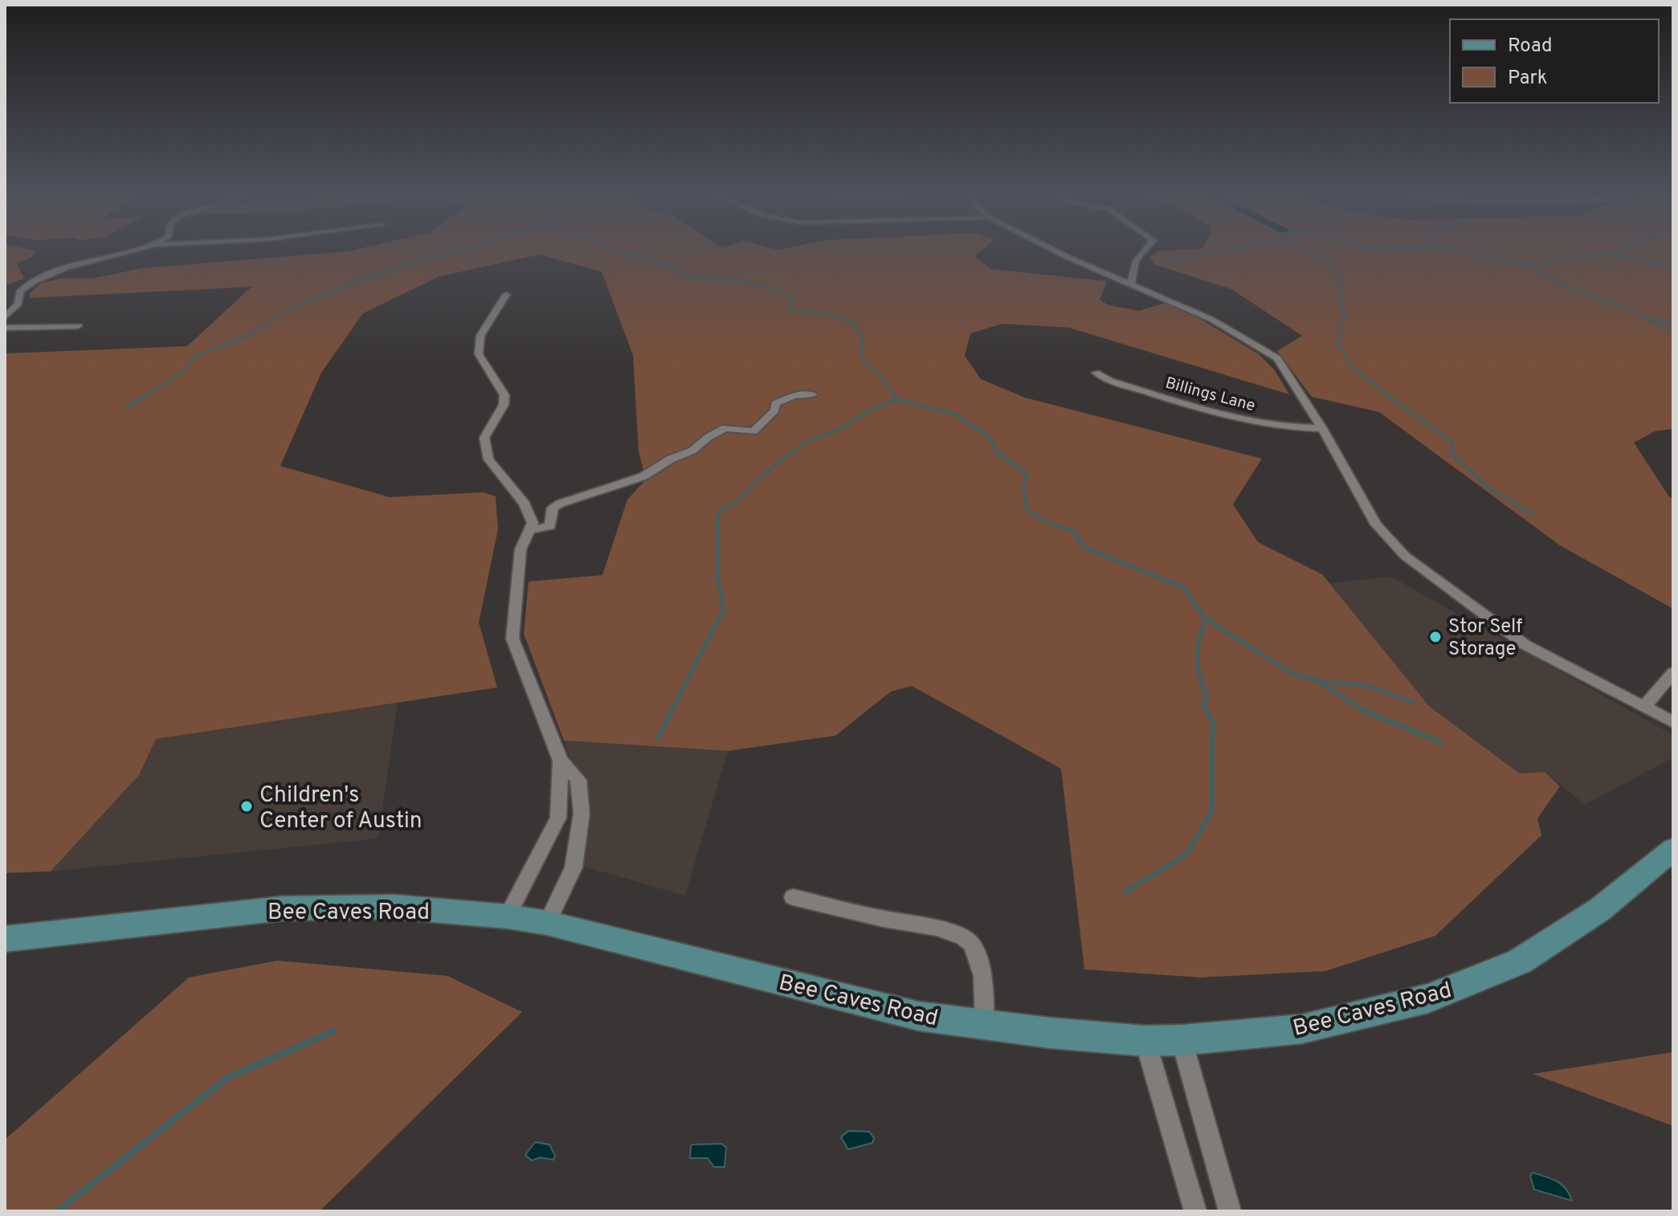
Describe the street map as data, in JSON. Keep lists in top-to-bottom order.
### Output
{
  "streets": {
    "main road": ["Bee Caves Road"],
    "street": ["Billings Lane"]
  },
  "places": ["Stor Self Storage", "Children's Center of Austin"],
  "legend": ["Road", "Park"]
}
